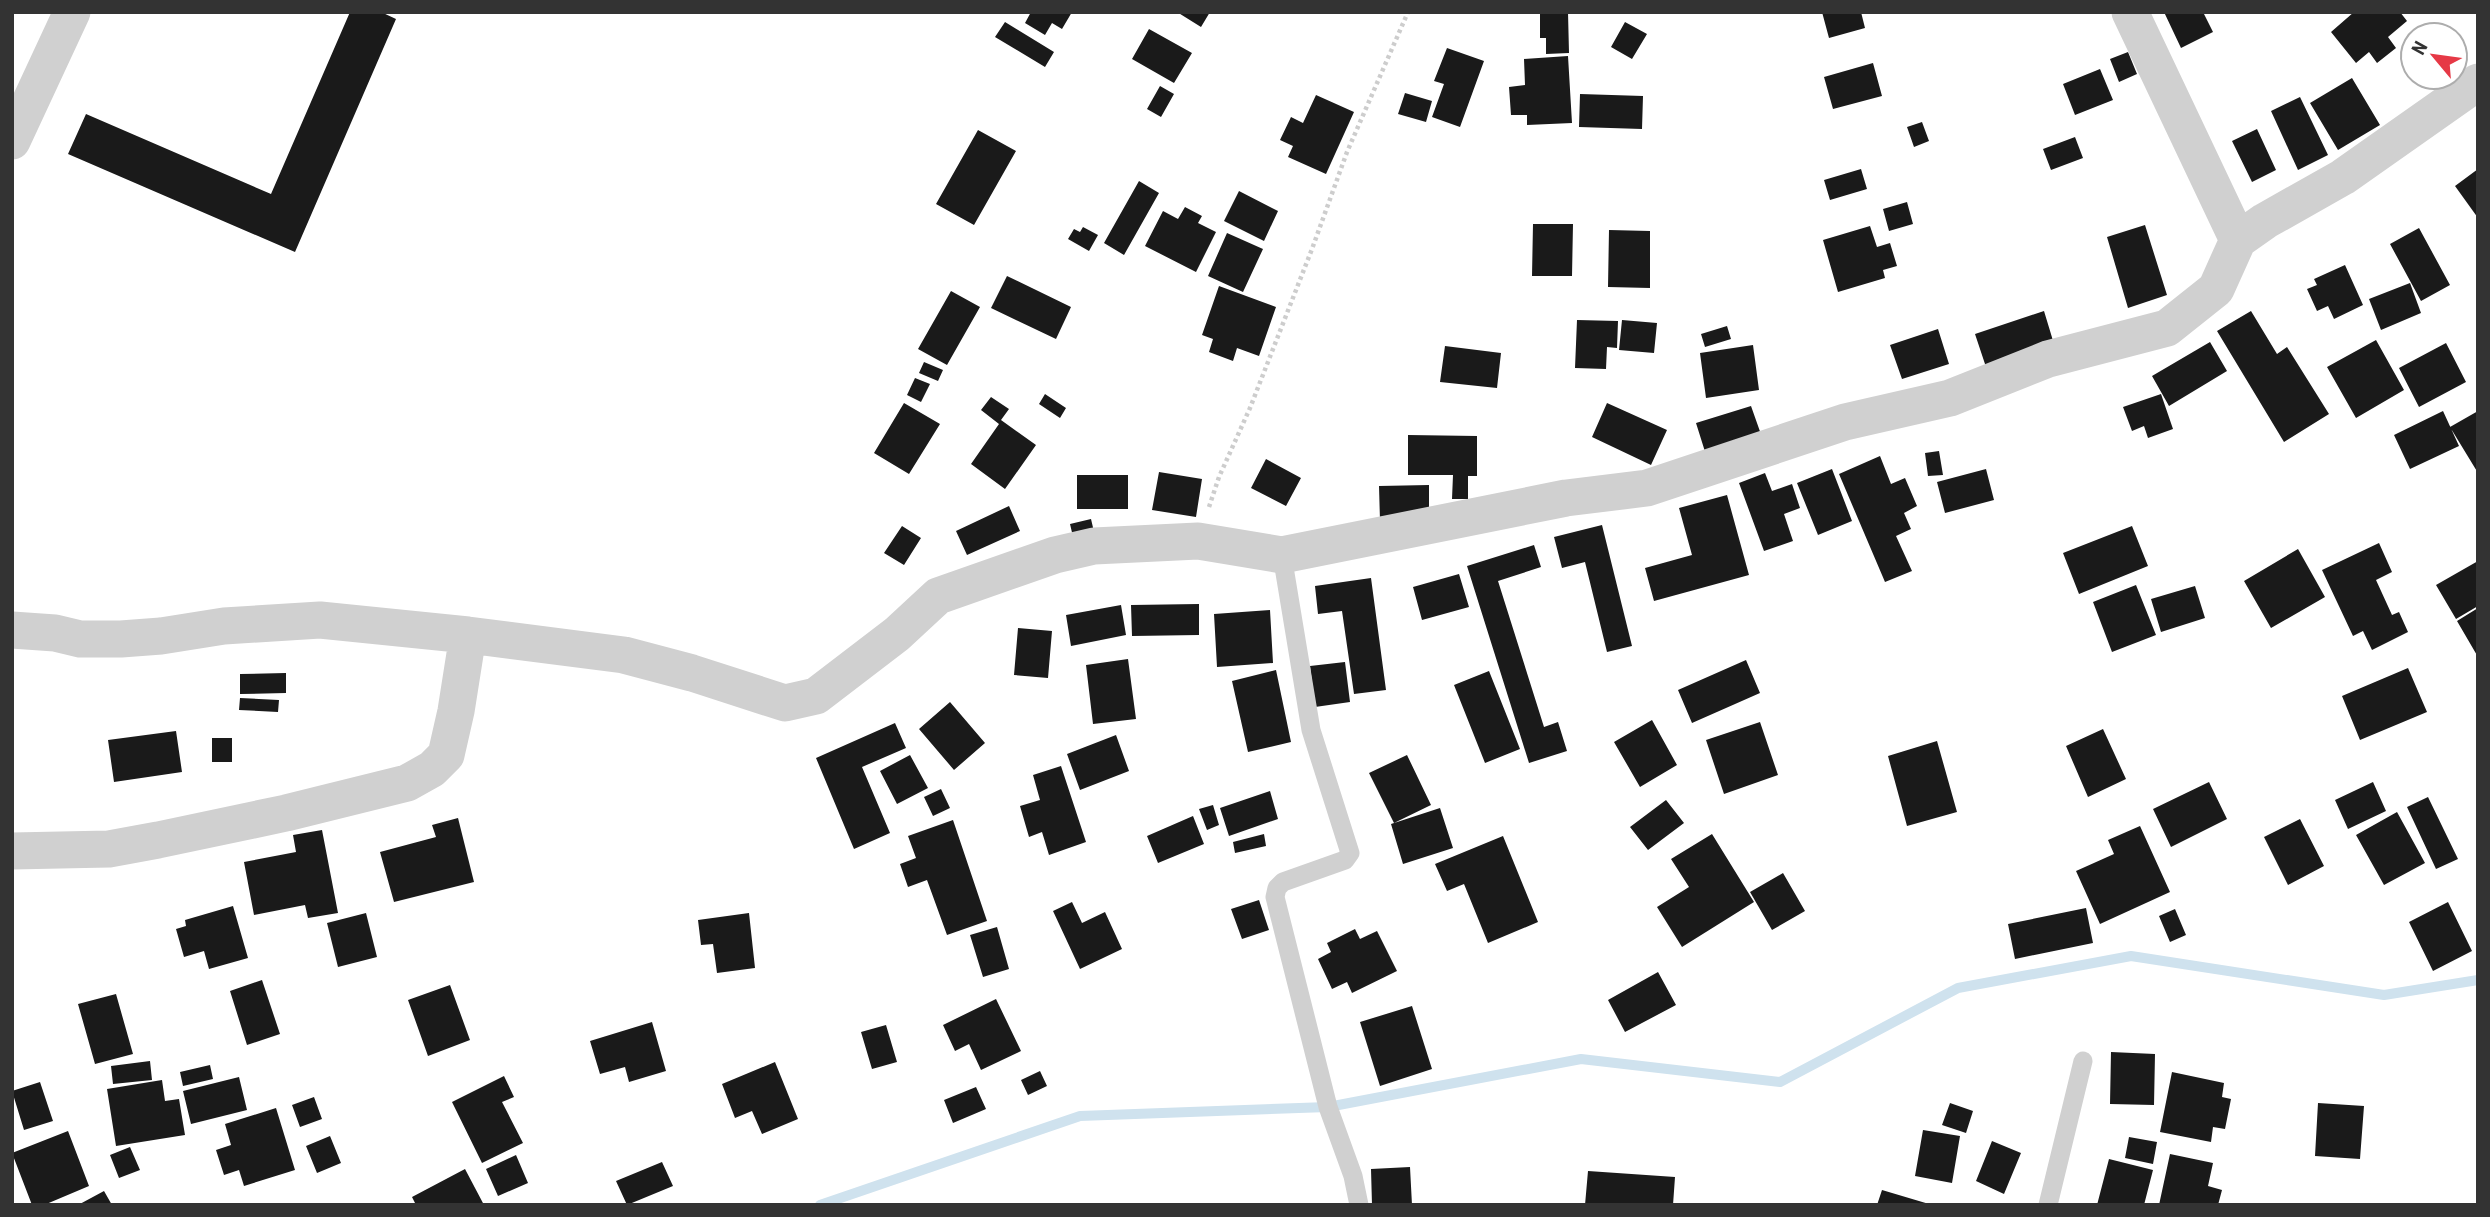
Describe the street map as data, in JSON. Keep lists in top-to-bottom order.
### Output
{
  "north": "top left"
}
